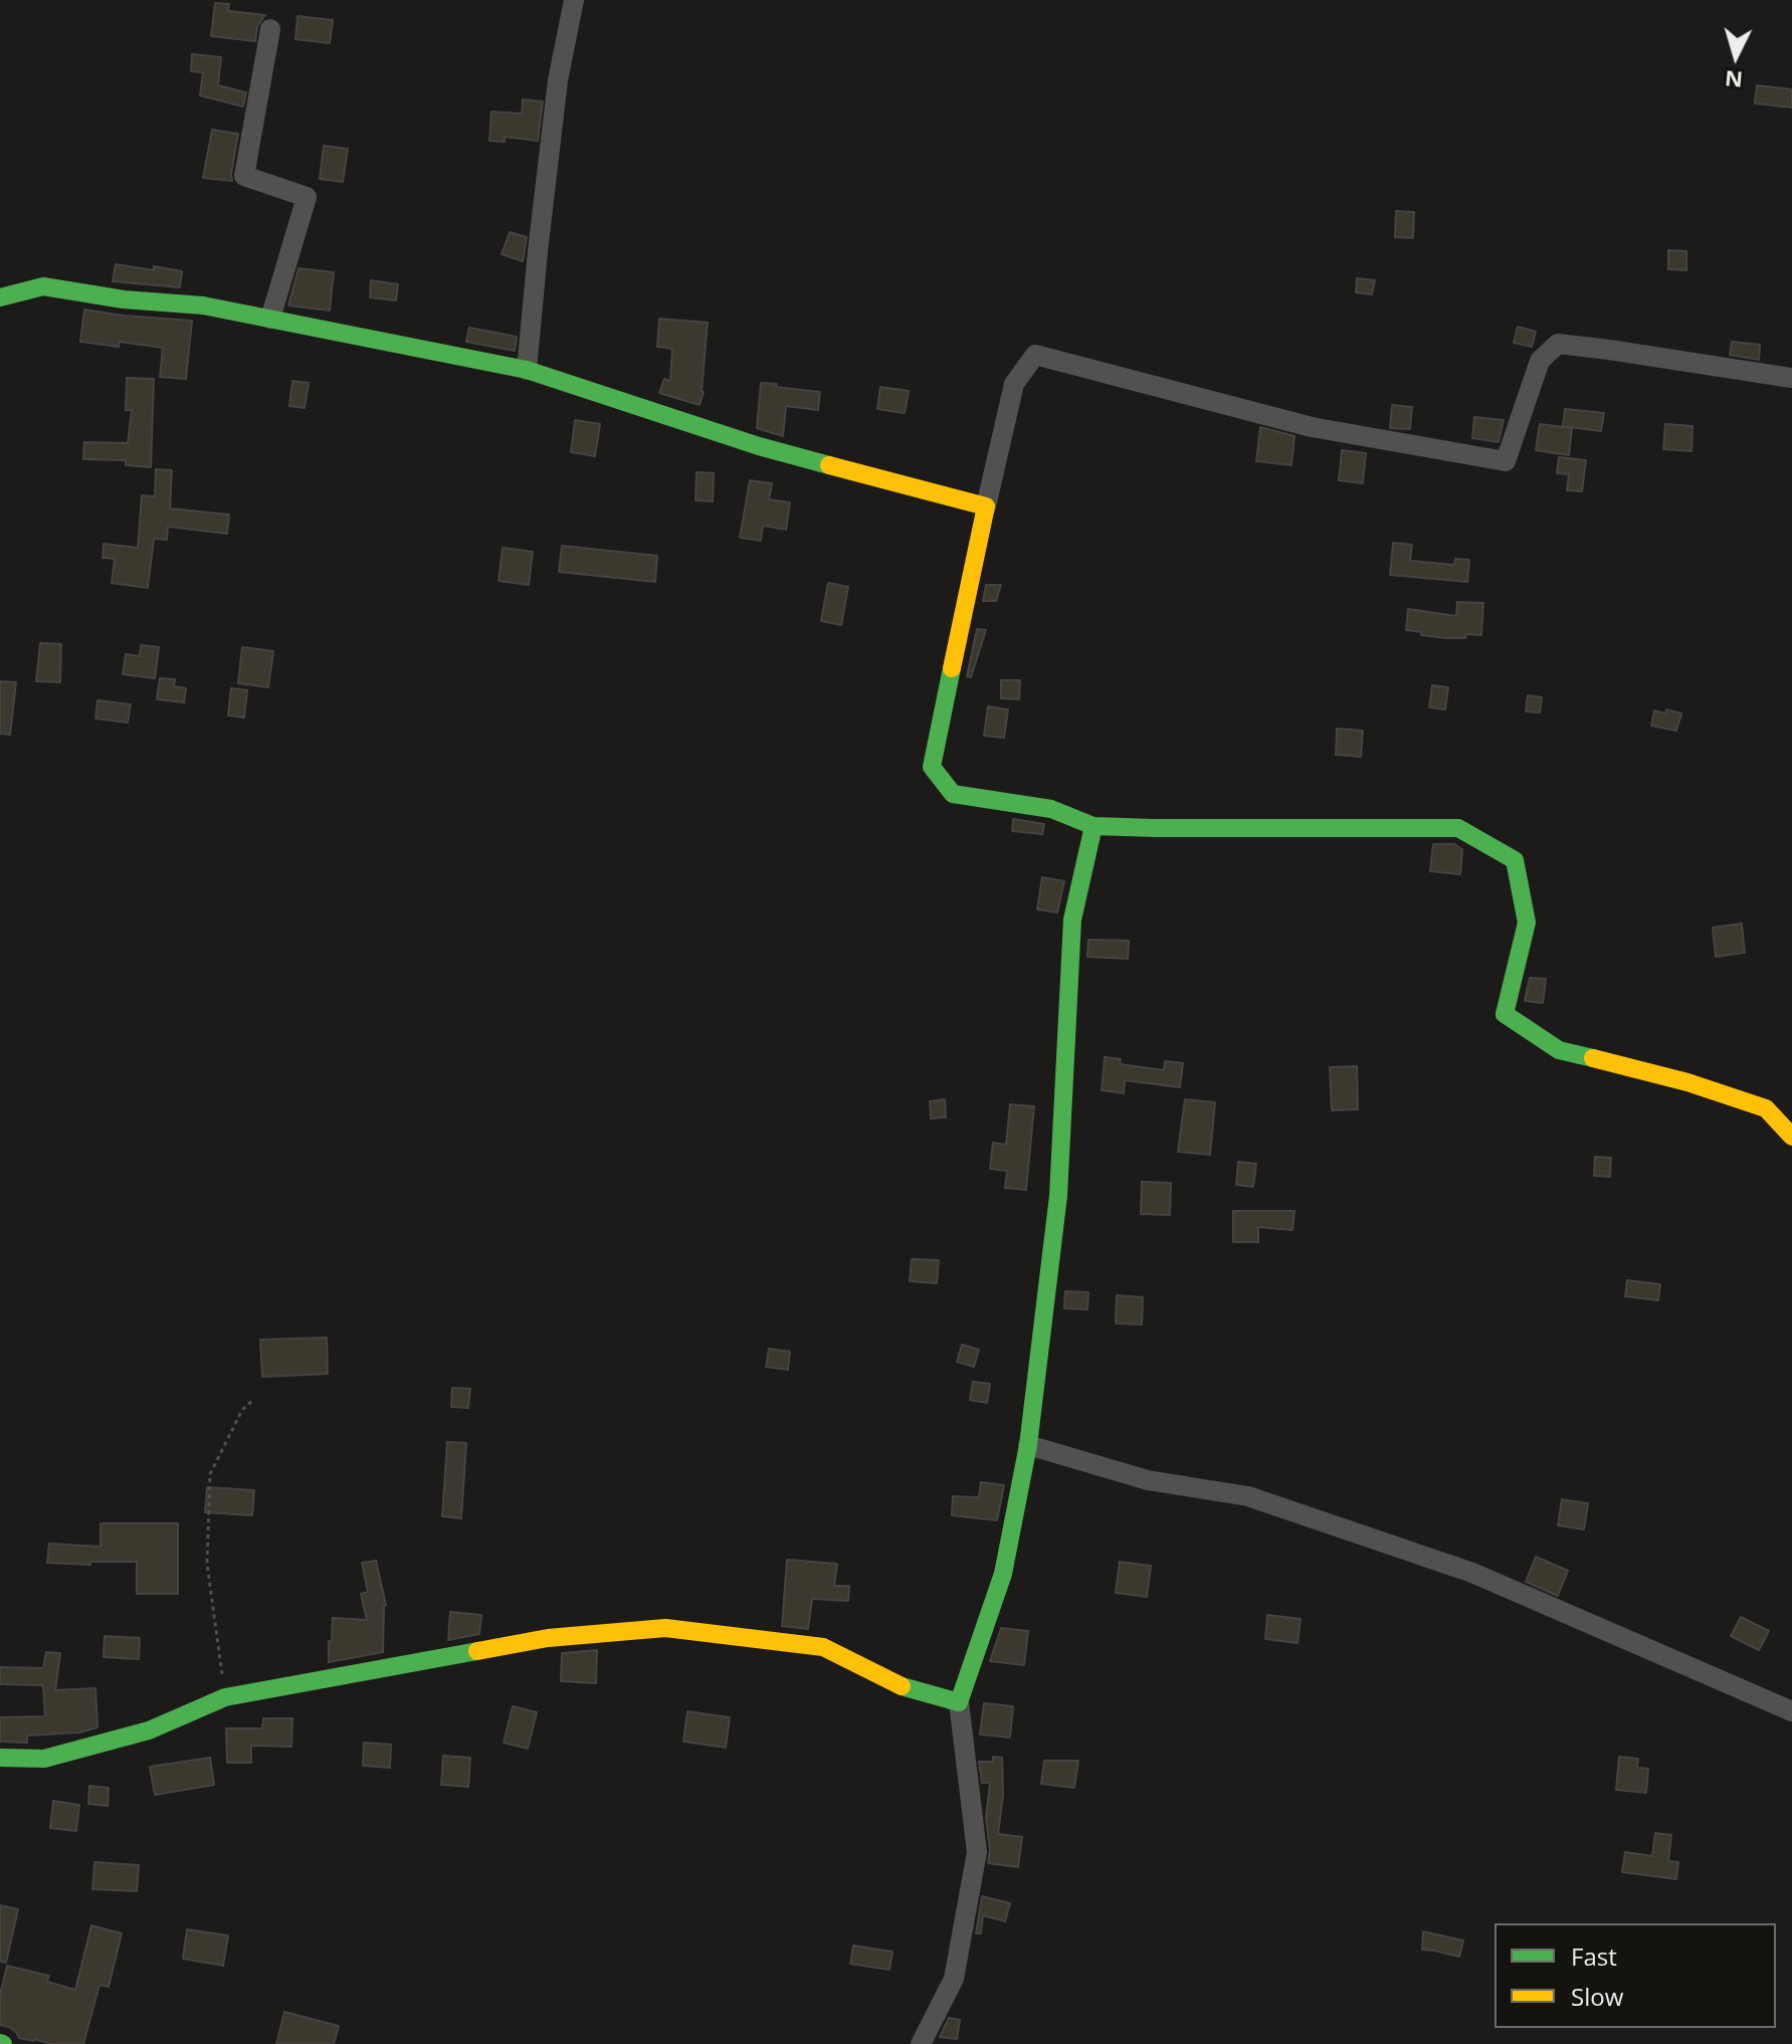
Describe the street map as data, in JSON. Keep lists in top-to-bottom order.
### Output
{
  "legend": ["Fast", "Slow"],
  "north": "bottom"
}
